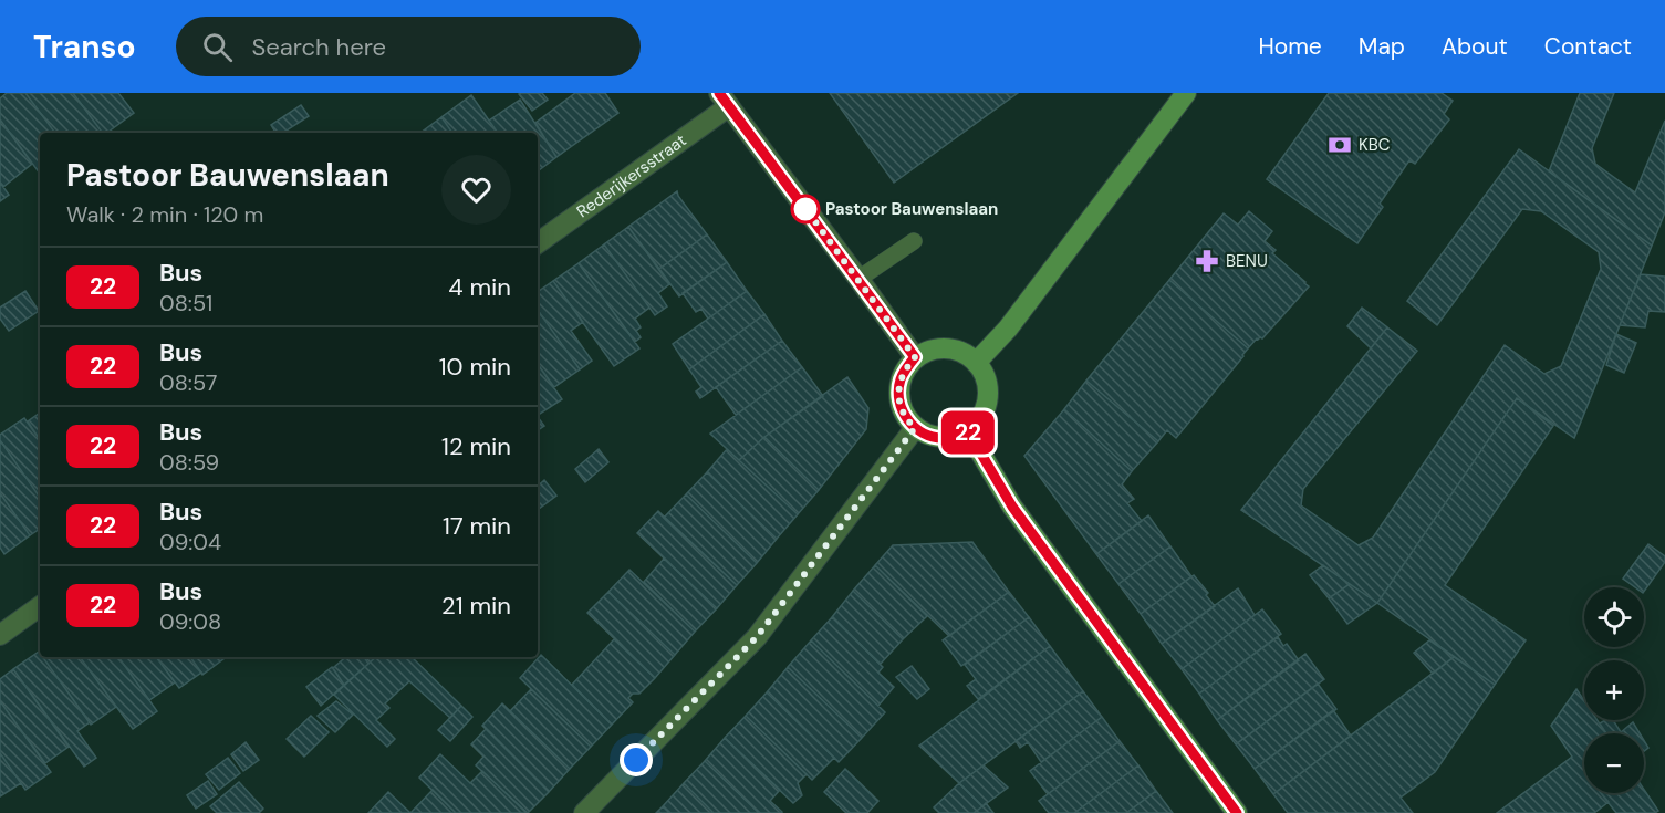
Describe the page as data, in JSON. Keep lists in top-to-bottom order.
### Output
{
  "streets": {
    "street": ["Rederijkersstraat"]
  },
  "places": {
    "bank": ["KBC"],
    "other": ["Pastoor Bauwenslaan"],
    "pharmacy": ["BENU"]
  },
  "lines": ["bus line 22"],
  "page": {
    "header": "Transo",
    "search": "Search here",
    "nav": [
      "Home",
      "Map",
      "About",
      "Contact"
    ],
    "on_map": "22",
    "heading": ["Pastoor Bauwenslaan", "Walk · 2 min · 120 m"],
    "list": [
      {
        "mark": "22",
        "name": "Bus",
        "note": "08:51",
        "value": "4 min"
      },
      {
        "mark": "22",
        "name": "Bus",
        "note": "08:57",
        "value": "10 min"
      },
      {
        "mark": "22",
        "name": "Bus",
        "note": "08:59",
        "value": "12 min"
      },
      {
        "mark": "22",
        "name": "Bus",
        "note": "09:04",
        "value": "17 min"
      },
      {
        "mark": "22",
        "name": "Bus",
        "note": "09:08",
        "value": "21 min"
      }
    ],
    "map_buttons": ["+", "−"]
  }
}
